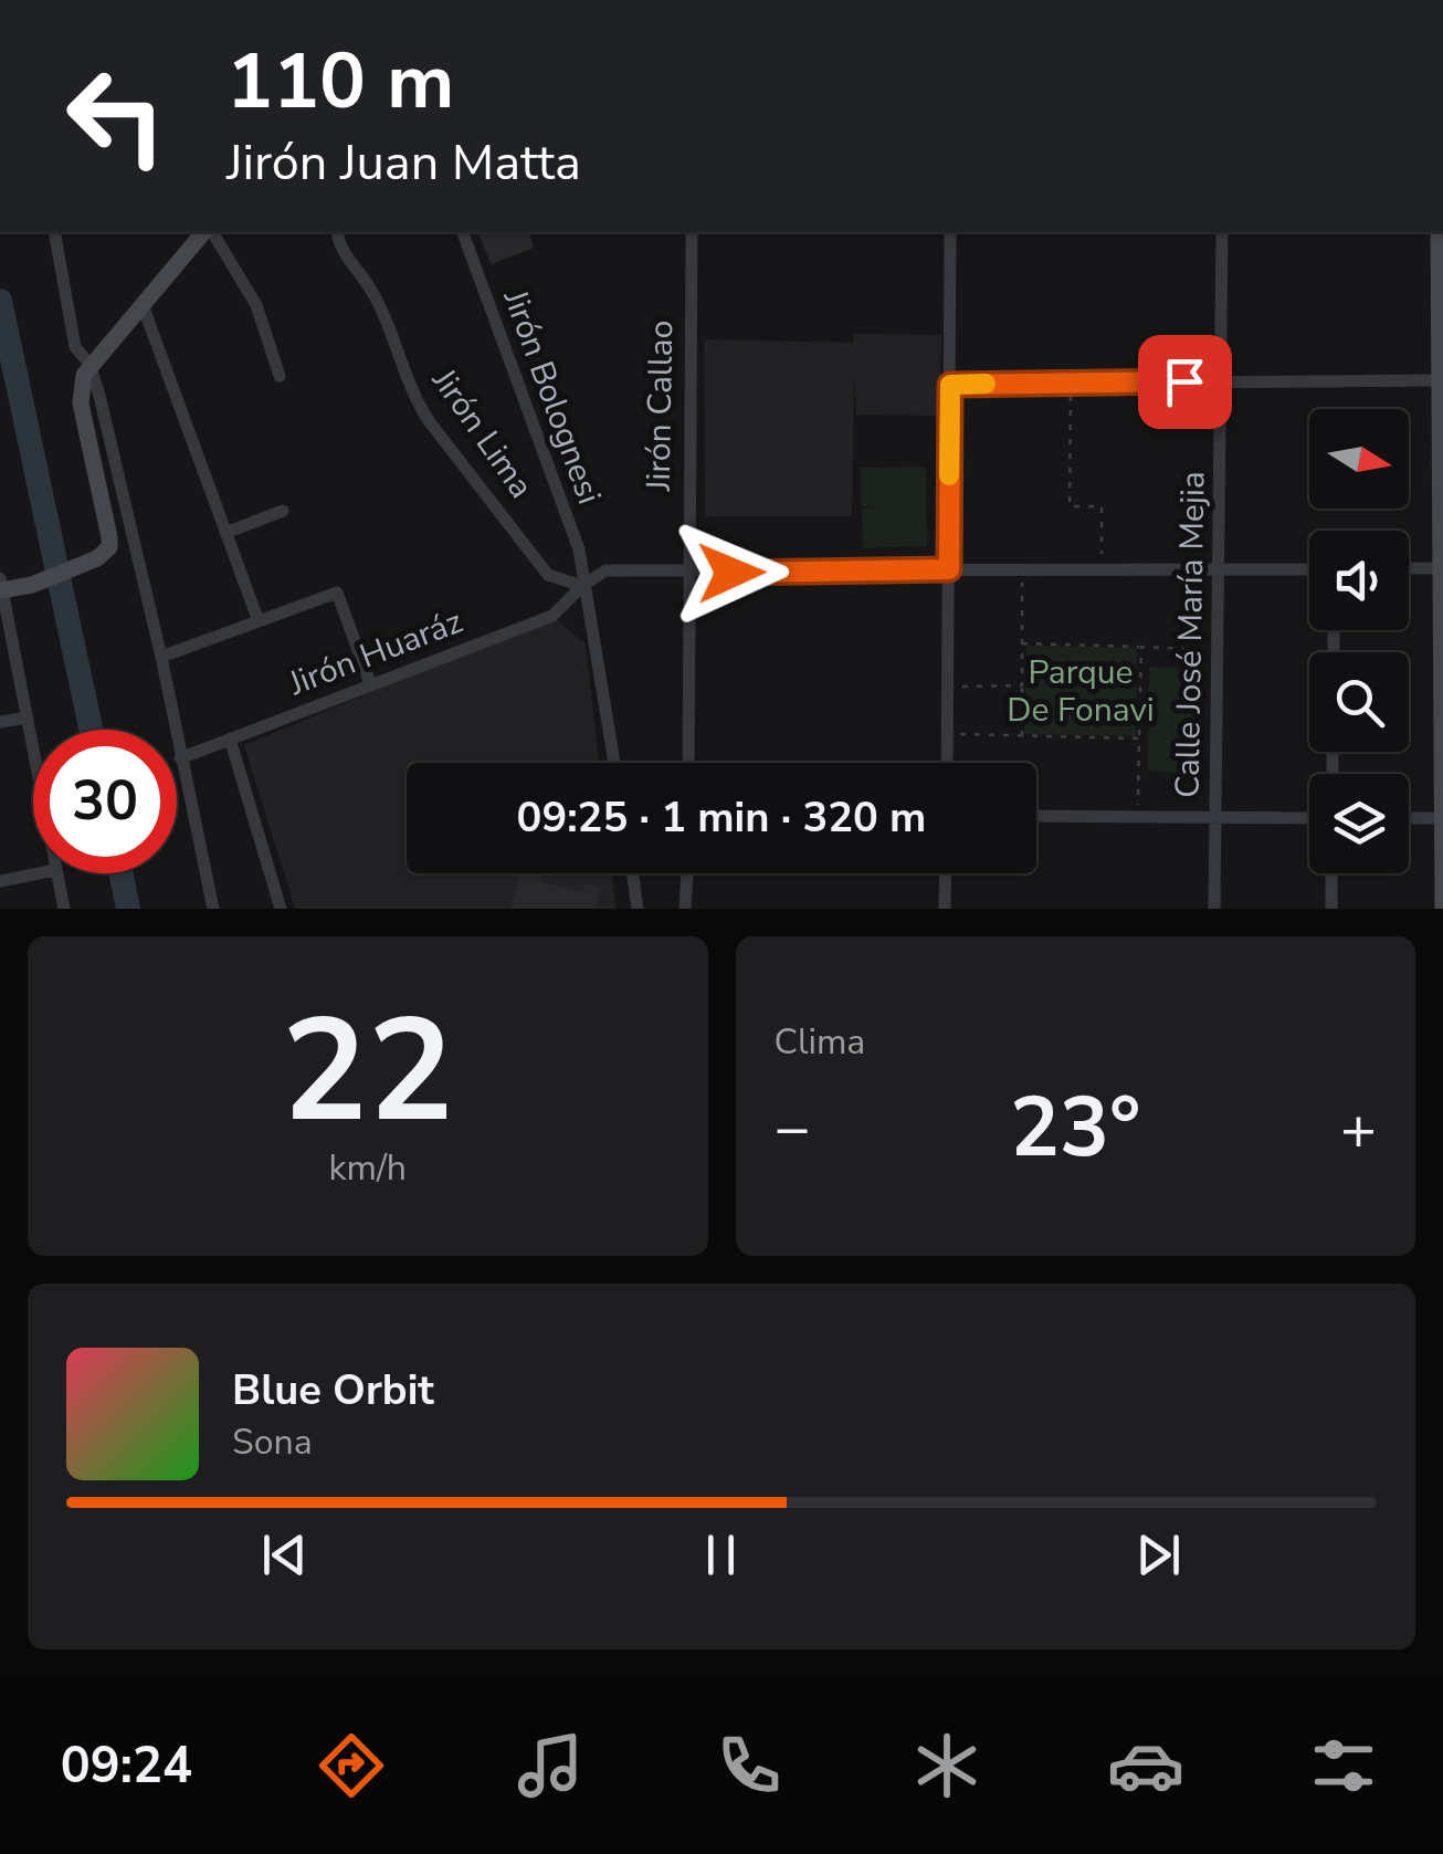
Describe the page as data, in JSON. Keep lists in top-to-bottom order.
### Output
{
  "streets": {
    "street": [
      "Jirón Bolognesi",
      "Jirón Callao",
      "Jirón Lima",
      "Calle José María Mejia",
      "Jirón Huaráz"
    ]
  },
  "crossings": [
    ["Jirón Bolognesi", "Jirón Lima"],
    ["Jirón Bolognesi", "Jirón Huaráz"],
    ["Jirón Lima", "Jirón Huaráz"]
  ],
  "parks": ["Parque De Fonavi"],
  "north": "right",
  "page": {
    "turn": ["110 m", "Jirón Juan Matta"],
    "limit": "30",
    "trip": "09:25 · 1 min · 320 m",
    "tile": [
      ["22", "km/h"],
      "Clima"
    ],
    "heat": ["−", "23°", "+"],
    "song": ["Blue Orbit", "Sona"],
    "tabs": "09:24"
  }
}
